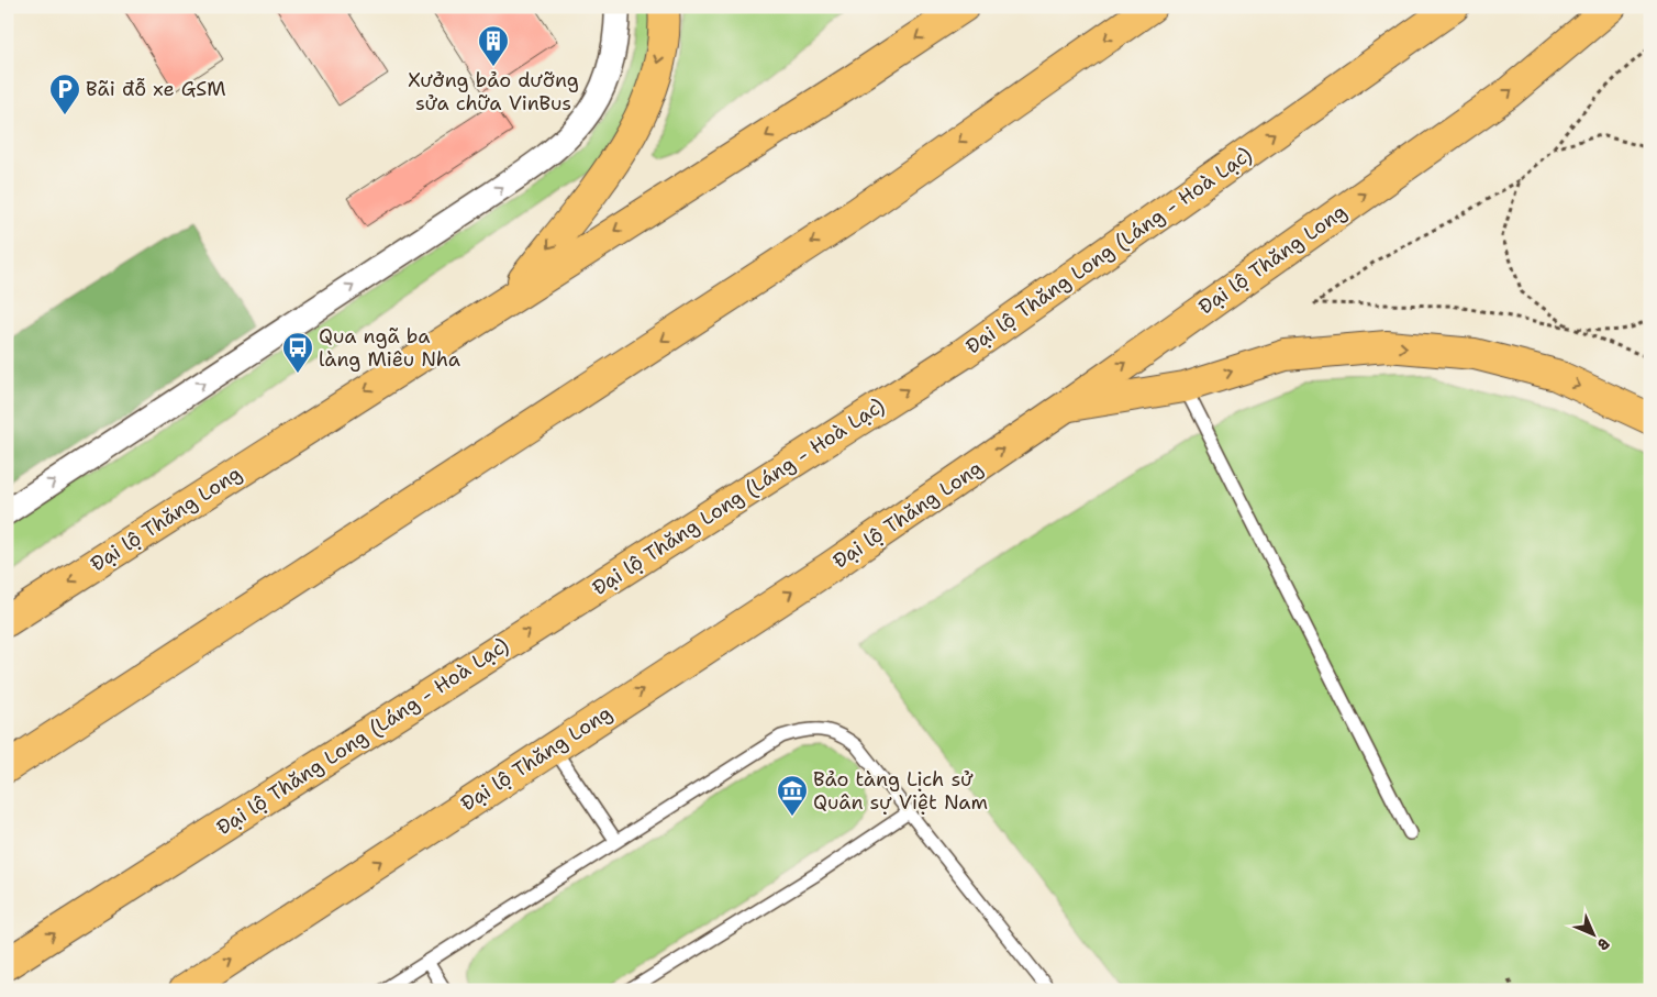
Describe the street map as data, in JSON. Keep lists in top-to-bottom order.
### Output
{
  "streets": {
    "main road": ["Đại lộ Thăng Long (Láng - Hoà Lạc)", "Đại lộ Thăng Long"]
  },
  "places": {
    "building": ["Xưởng bảo dưỡng sửa chữa VinBus"],
    "parking": ["Bãi đỗ xe GSM"],
    "bus stop": ["Qua ngã ba làng Miêu Nha"],
    "museum": ["Bảo tàng Lịch sử Quân sự Việt Nam"]
  },
  "north": "bottom right"
}
